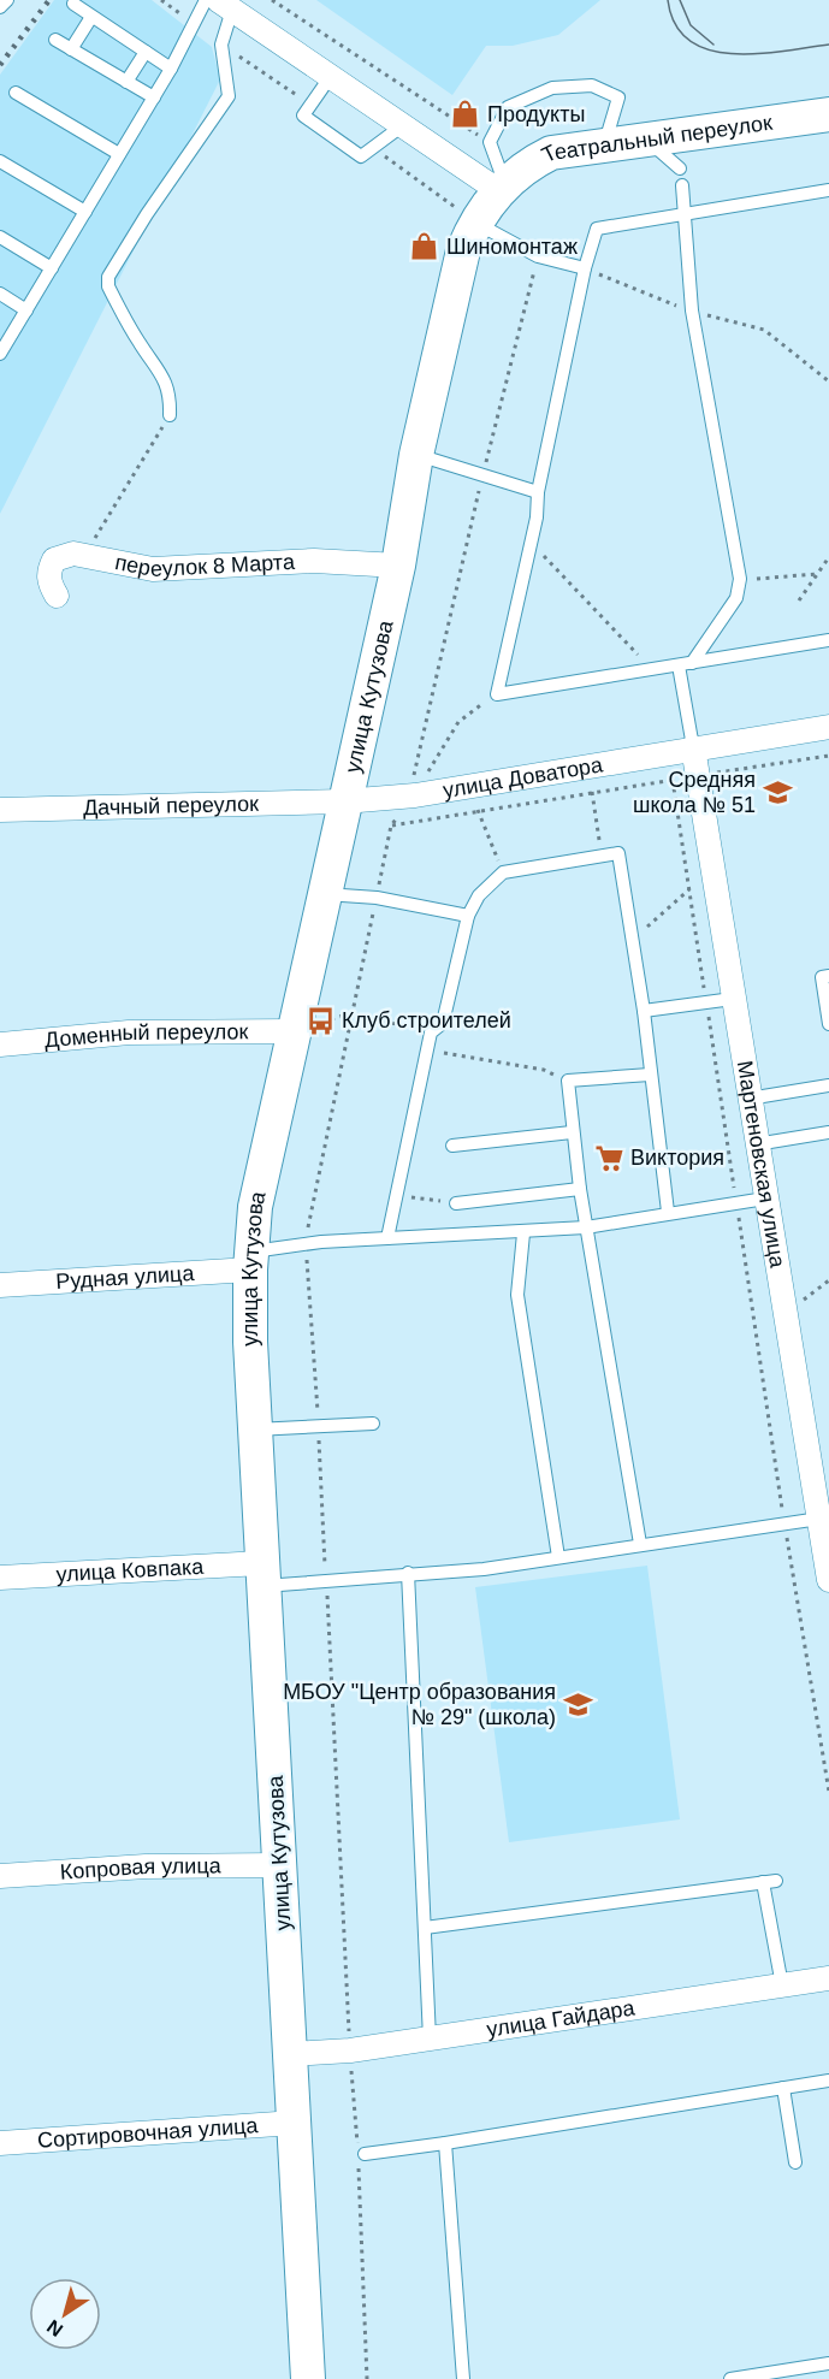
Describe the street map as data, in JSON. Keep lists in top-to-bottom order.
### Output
{
  "streets": {
    "main road": ["Театральный переулок", "улица Кутузова"],
    "street": [
      "переулок 8 Марта",
      "улица Доватора",
      "Дачный переулок",
      "Доменный переулок",
      "Мартеновская улица",
      "Рудная улица",
      "улица Ковпака",
      "Копровая улица",
      "улица Гайдара",
      "Сортировочная улица"
    ]
  },
  "crossings": [
    ["Театральный переулок", "улица Кутузова"],
    ["переулок 8 Марта", "улица Кутузова"],
    ["улица Кутузова", "улица Доватора"],
    ["улица Кутузова", "Дачный переулок"],
    ["улица Кутузова", "Доменный переулок"],
    ["улица Кутузова", "Рудная улица"],
    ["улица Кутузова", "улица Ковпака"],
    ["улица Кутузова", "Копровая улица"],
    ["улица Кутузова", "улица Гайдара"],
    ["улица Кутузова", "Сортировочная улица"],
    ["улица Доватора", "Дачный переулок"],
    ["улица Доватора", "Мартеновская улица"]
  ],
  "places": {
    "shop": ["Продукты", "Шиномонтаж"],
    "school or university": ["Средняя школа № 51", "МБОУ \"Центр образования № 29\" (школа)"],
    "bus stop": ["Клуб строителей"],
    "supermarket": ["Виктория"]
  },
  "north": "bottom left"
}
